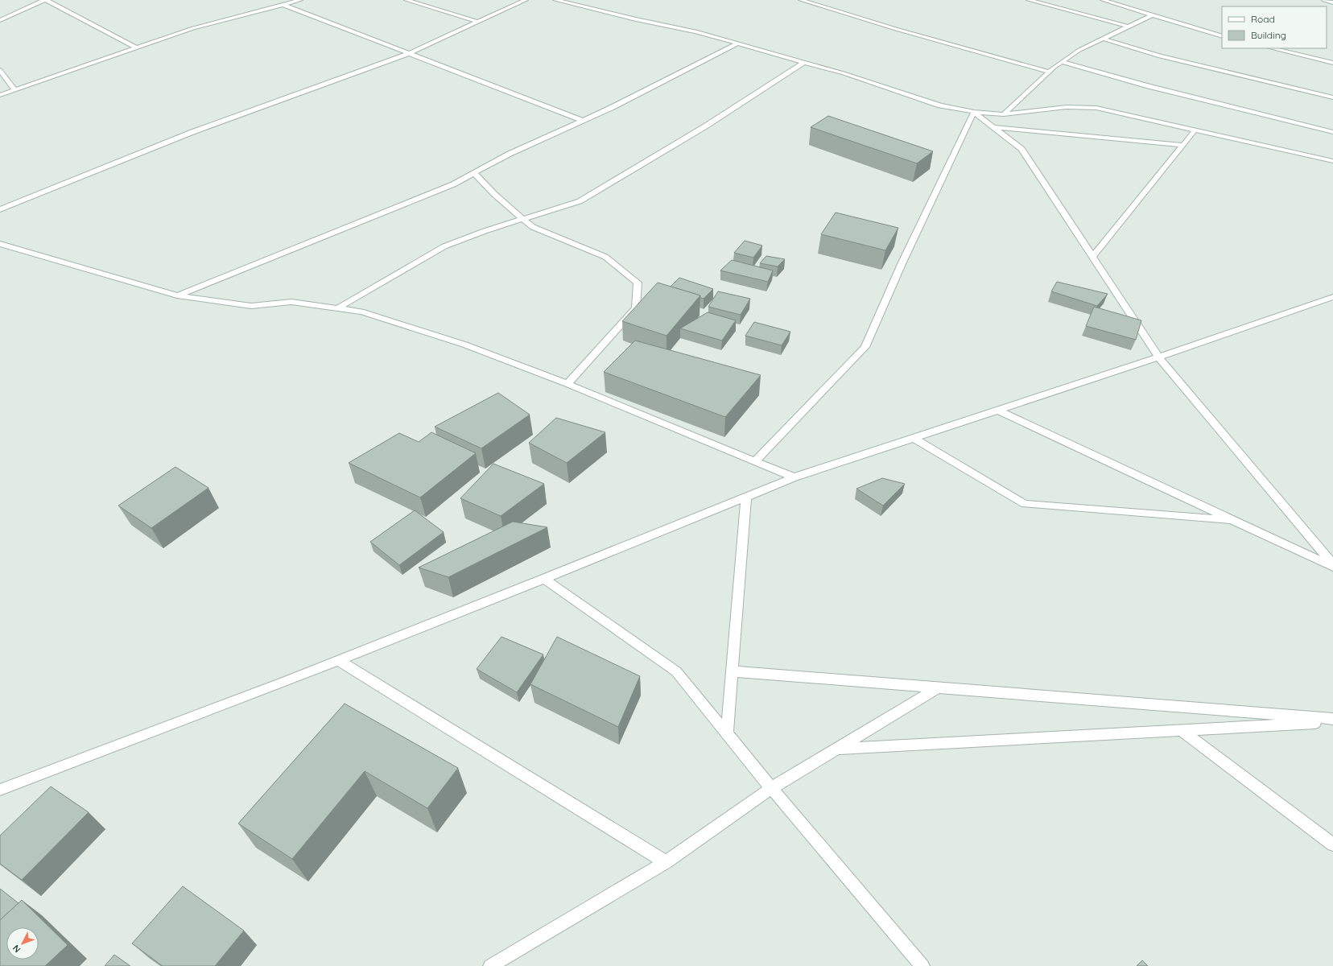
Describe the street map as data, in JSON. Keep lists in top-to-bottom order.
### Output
{
  "legend": ["Road", "Building"],
  "north": "bottom left"
}
